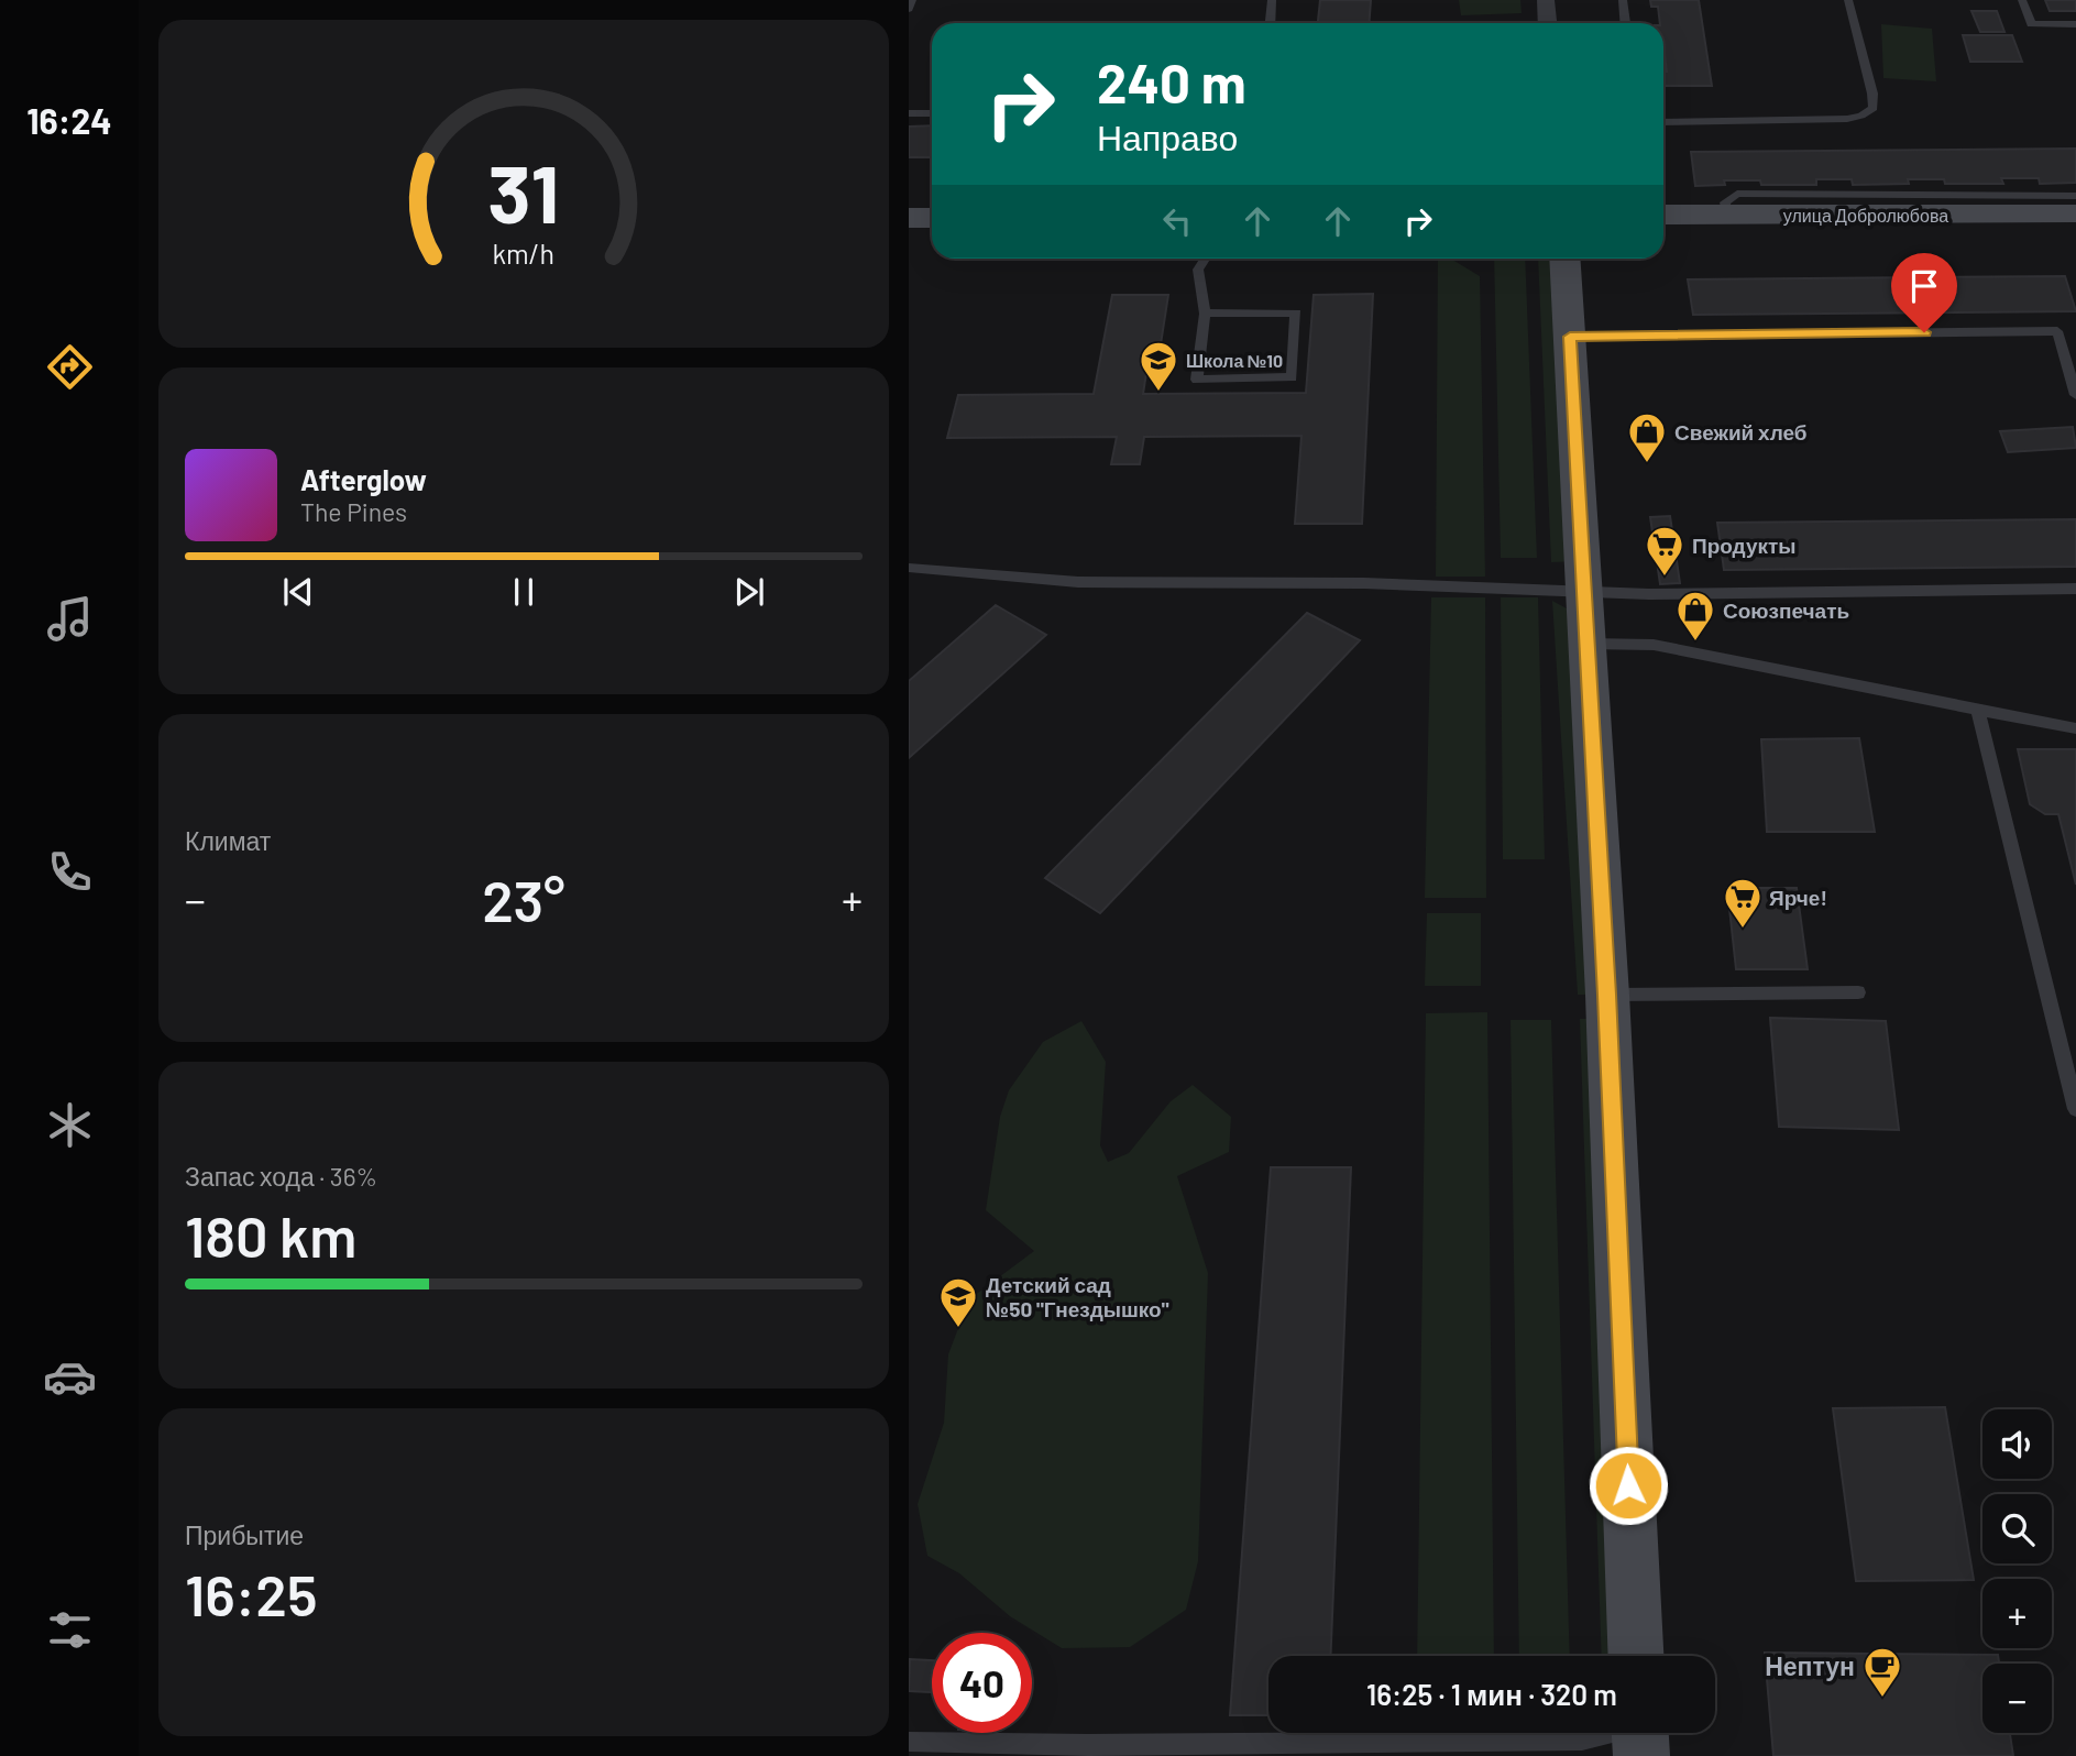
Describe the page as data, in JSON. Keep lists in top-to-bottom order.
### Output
{
  "streets": {
    "street": ["улица Добролюбова"]
  },
  "places": {
    "school or university": ["Школа №10", "Детский сад №50 \"Гнездышко\""],
    "shop": ["Свежий хлеб", "Союзпечать"],
    "supermarket": ["Продукты", "Ярче!"],
    "cafe": ["Нептун"]
  },
  "page": {
    "tabs": "16:24",
    "turn": ["240 m", "Направо"],
    "song": ["Afterglow", "The Pines"],
    "tile": [
      "Климат",
      ["Запас хода · 36%", "180 km"],
      ["Прибытие", "16:25"]
    ],
    "heat": ["−", "23°", "+"],
    "map_buttons": ["+", "−"],
    "limit": "40",
    "trip": "16:25 · 1 мин · 320 m",
    "gauge": ["31", "km/h"]
  }
}
